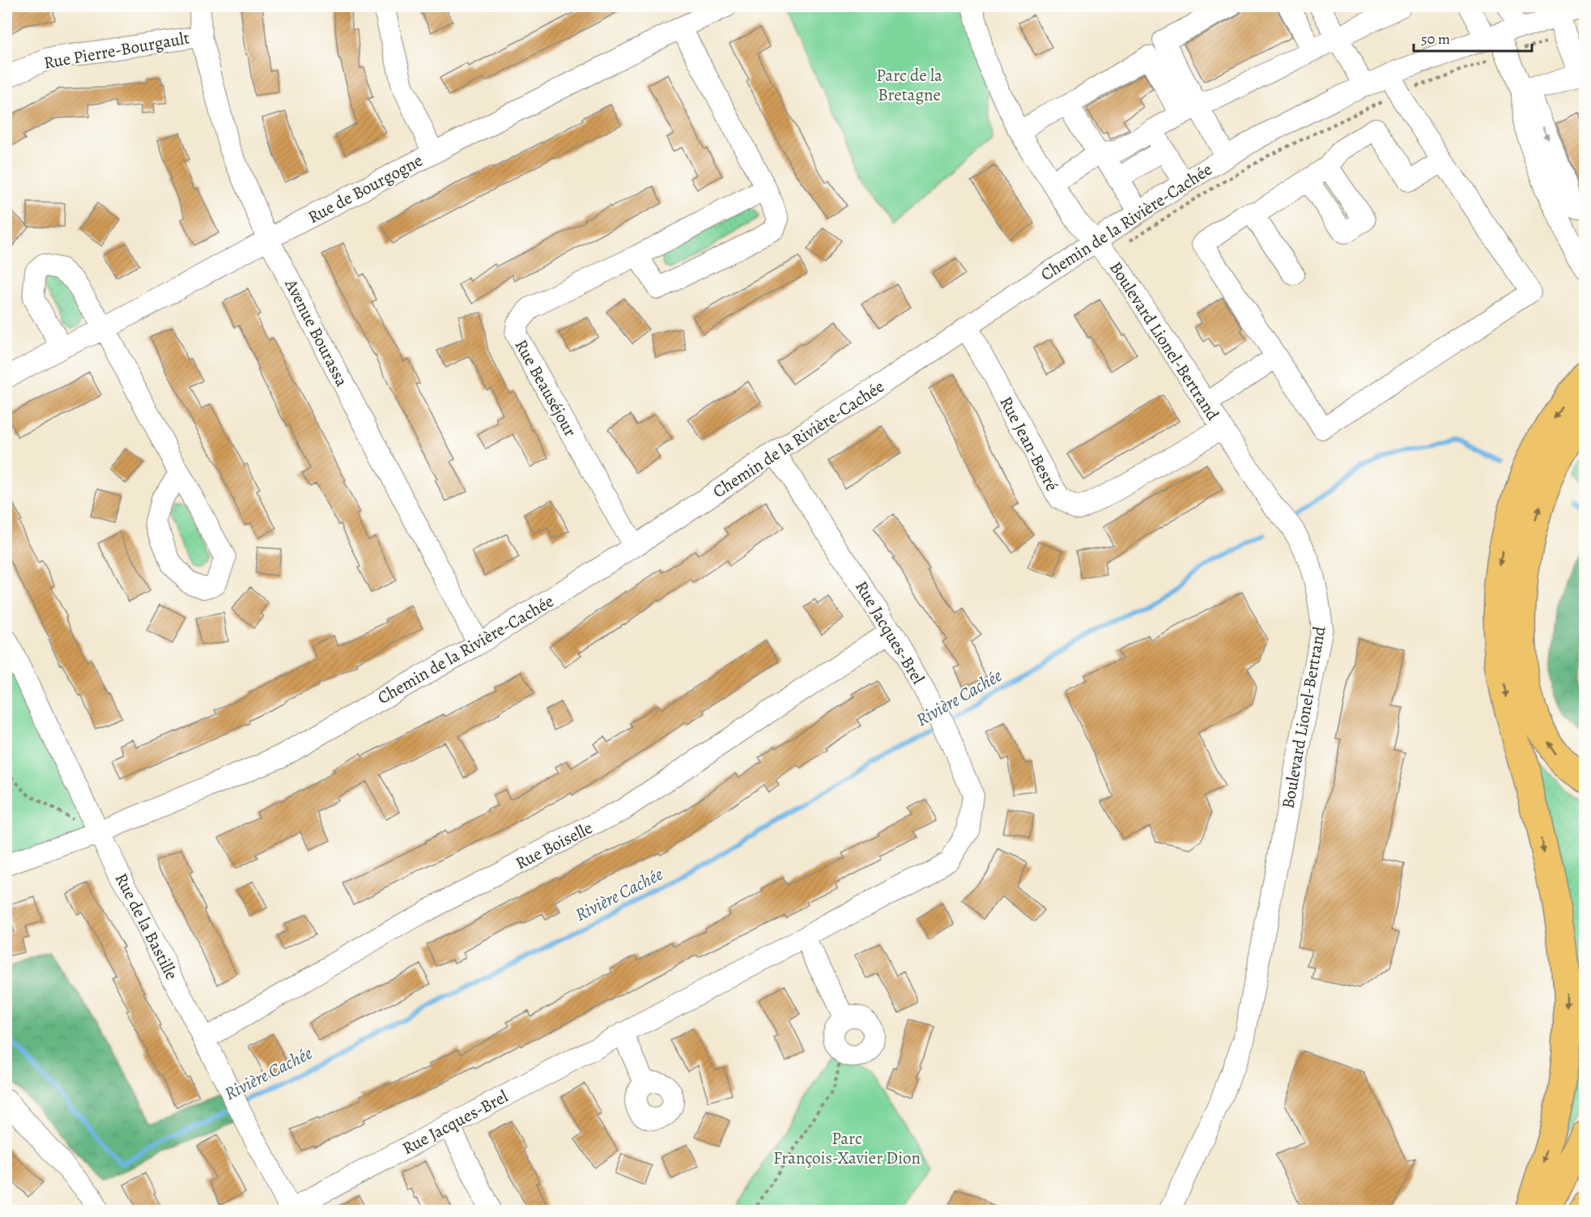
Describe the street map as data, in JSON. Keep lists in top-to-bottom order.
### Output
{
  "streets": {
    "street": [
      "Rue Pierre-Bourgault",
      "Rue de Bourgogne",
      "Chemin de la Rivière-Cachée",
      "Avenue Bourassa",
      "Boulevard Lionel-Bertrand",
      "Rue Beauséjour",
      "Rue Jean-Besré",
      "Rue Jacques-Brel",
      "Rue Boiselle",
      "Rue de la Bastille"
    ]
  },
  "crossings": [
    ["Rue Pierre-Bourgault", "Avenue Bourassa"],
    ["Rue de Bourgogne", "Avenue Bourassa"],
    ["Chemin de la Rivière-Cachée", "Avenue Bourassa"],
    ["Chemin de la Rivière-Cachée", "Boulevard Lionel-Bertrand"],
    ["Chemin de la Rivière-Cachée", "Rue Beauséjour"],
    ["Chemin de la Rivière-Cachée", "Rue Jean-Besré"],
    ["Chemin de la Rivière-Cachée", "Rue Jacques-Brel"],
    ["Chemin de la Rivière-Cachée", "Rue de la Bastille"],
    ["Boulevard Lionel-Bertrand", "Rue Jean-Besré"],
    ["Rue Jacques-Brel", "Rue Boiselle"],
    ["Rue Jacques-Brel", "Rue de la Bastille"],
    ["Rue Boiselle", "Rue de la Bastille"]
  ],
  "water": ["Rivière Cachée"],
  "parks": ["Parc de la Bretagne", "Parc François-Xavier Dion"],
  "scale_bar": "50 m"
}
